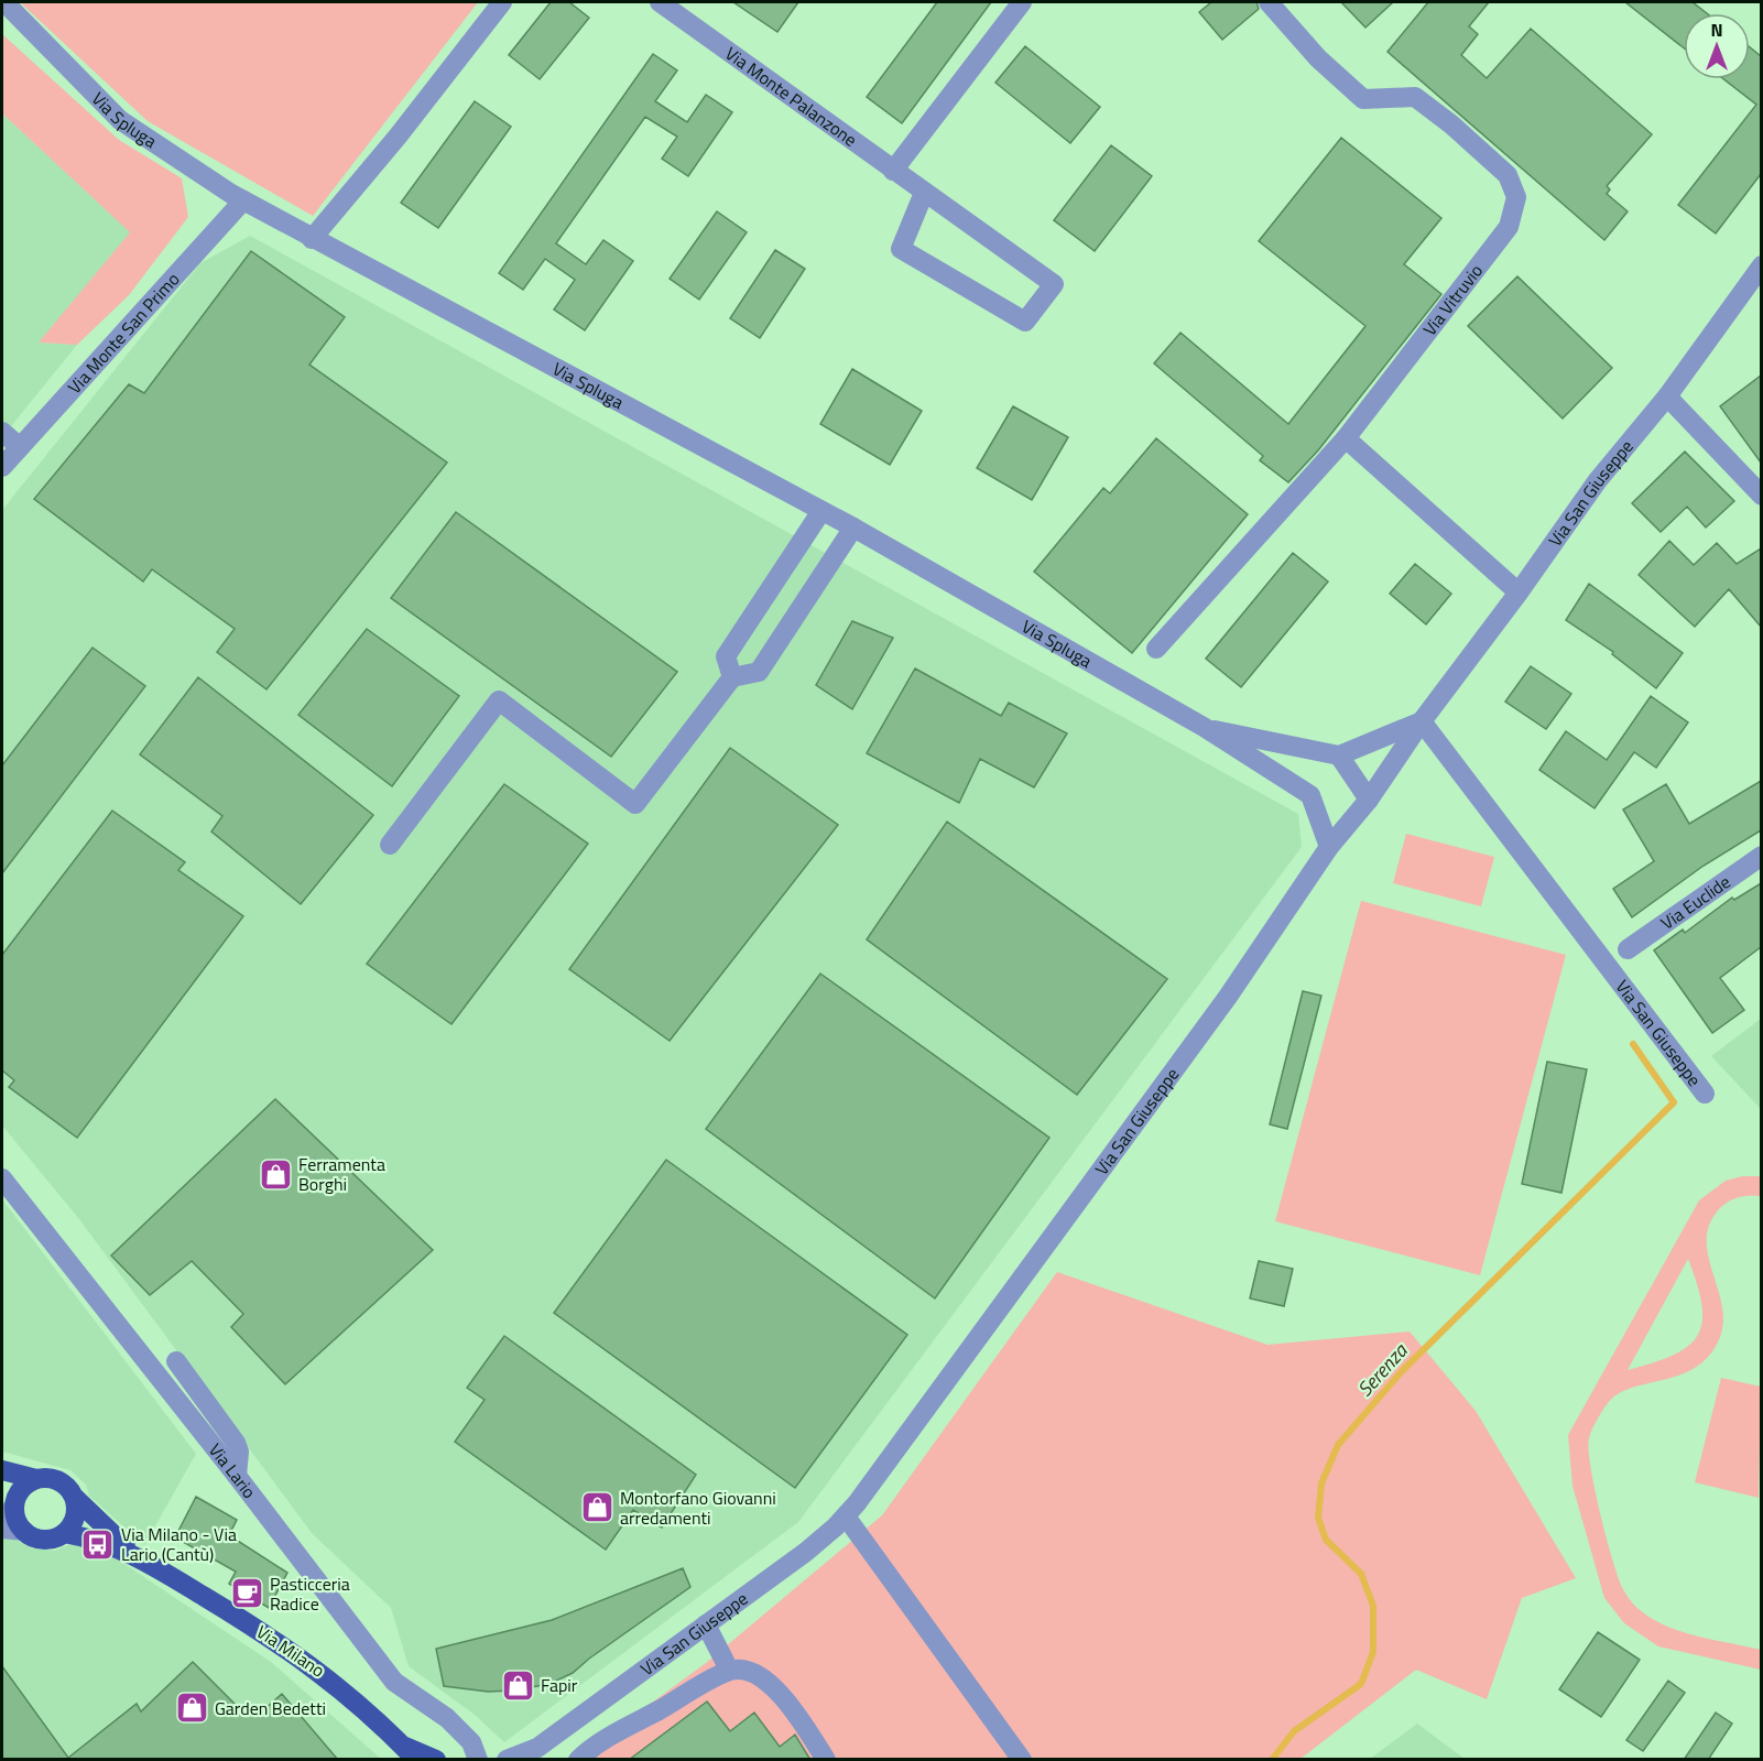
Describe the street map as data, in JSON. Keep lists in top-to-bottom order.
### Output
{
  "streets": {
    "main road": ["Via Milano"],
    "street": [
      "Via Monte Palanzone",
      "Via Spluga",
      "Via Vitruvio",
      "Via Monte San Primo",
      "Via San Giuseppe",
      "Via Euclide",
      "Via Lario"
    ]
  },
  "crossings": [
    ["Via Spluga", "Via Monte San Primo"],
    ["Via Spluga", "Via San Giuseppe"]
  ],
  "water": ["Serenza"],
  "places": {
    "shop": [
      "Ferramenta Borghi",
      "Montorfano Giovanni arredamenti",
      "Fapir",
      "Garden Bedetti"
    ],
    "bus stop": ["Via Milano - Via Lario (Cantù)"],
    "cafe": ["Pasticceria Radice"]
  },
  "north": "top"
}
